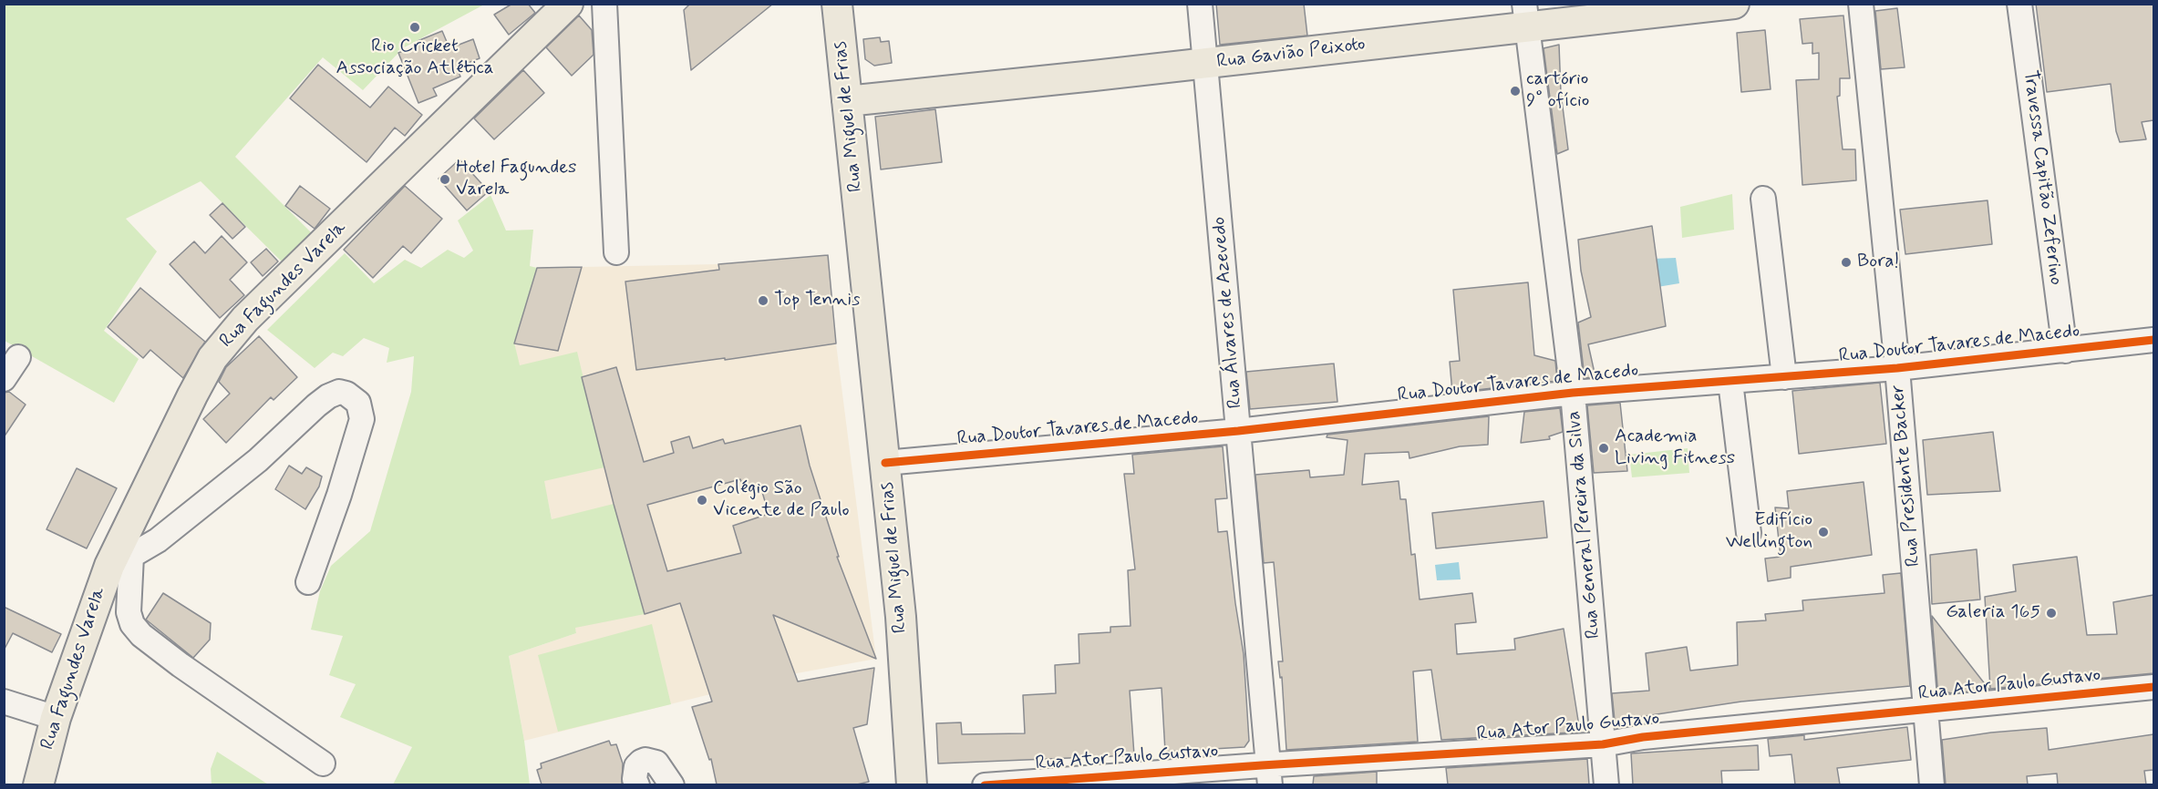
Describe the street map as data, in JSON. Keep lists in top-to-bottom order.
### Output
{
  "streets": {
    "main road": ["Rua Gavião Peixoto", "Rua Miguel de Frias", "Rua Fagundes Varela"],
    "street": [
      "Travessa Capitão Zeferino",
      "Rua Álvares de Azevedo",
      "Rua Doutor Tavares de Macedo",
      "Rua Presidente Backer",
      "Rua General Pereira da Silva",
      "Rua Ator Paulo Gustavo"
    ]
  },
  "crossings": [
    ["Rua Gavião Peixoto", "Rua Miguel de Frias"],
    ["Rua Gavião Peixoto", "Rua Álvares de Azevedo"],
    ["Rua Gavião Peixoto", "Rua General Pereira da Silva"],
    ["Rua Miguel de Frias", "Rua Doutor Tavares de Macedo"],
    ["Travessa Capitão Zeferino", "Rua Doutor Tavares de Macedo"],
    ["Rua Álvares de Azevedo", "Rua Doutor Tavares de Macedo"],
    ["Rua Álvares de Azevedo", "Rua Ator Paulo Gustavo"],
    ["Rua Doutor Tavares de Macedo", "Rua Presidente Backer"],
    ["Rua Doutor Tavares de Macedo", "Rua General Pereira da Silva"],
    ["Rua Presidente Backer", "Rua Ator Paulo Gustavo"],
    ["Rua General Pereira da Silva", "Rua Ator Paulo Gustavo"]
  ],
  "places": [
    "Rio Cricket Associação Atlética",
    "cartório 9° ofício",
    "Hotel Fagundes Varela",
    "Bora!",
    "Top Tennis",
    "Academia Living Fitness",
    "Colégio São Vicente de Paulo",
    "Edifício Wellington",
    "Galeria 165"
  ]
}
